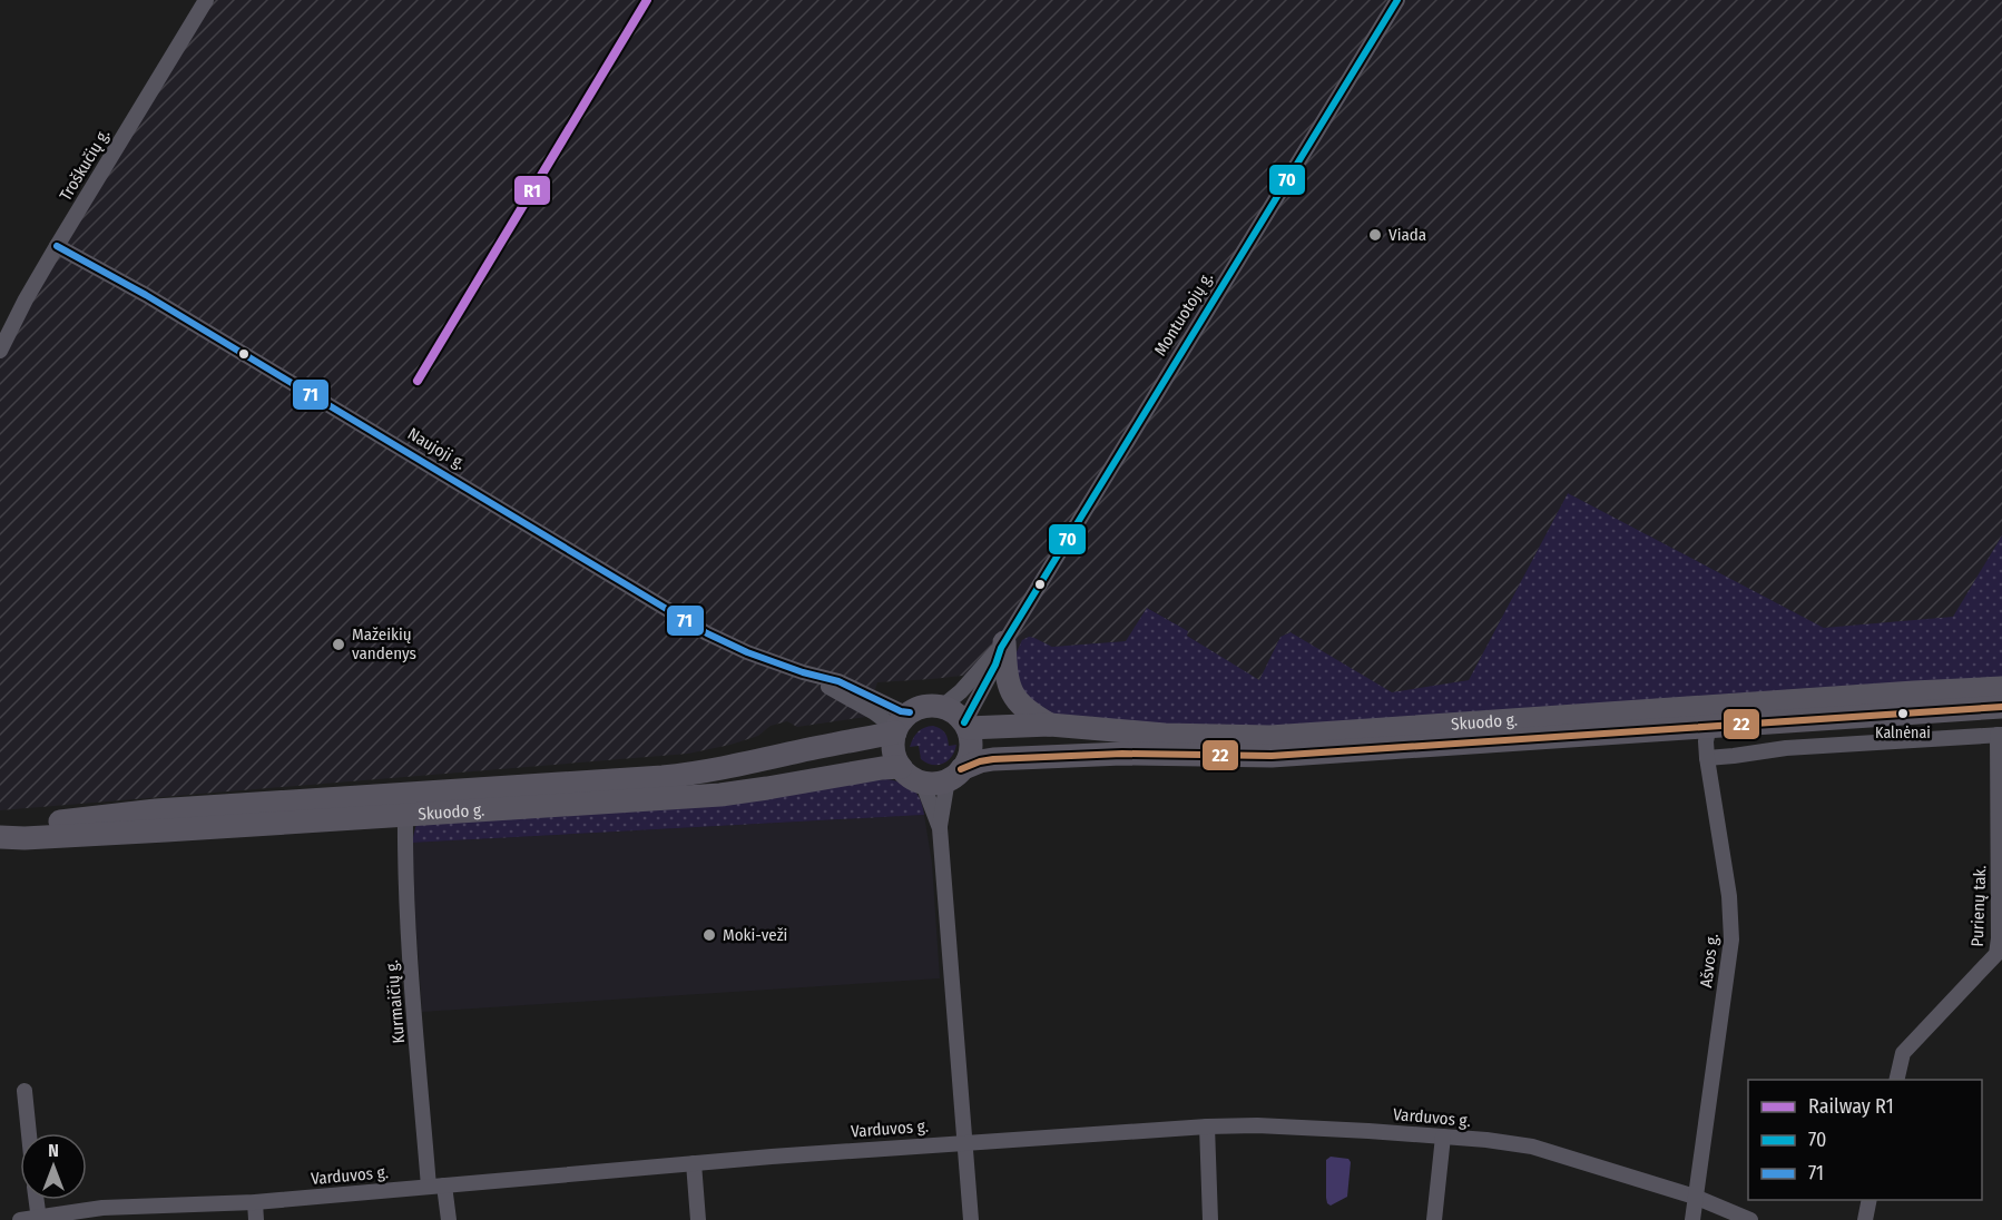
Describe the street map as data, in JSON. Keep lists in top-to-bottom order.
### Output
{
  "streets": {
    "main road": ["Skuodo g."],
    "street": [
      "Troškučių g.",
      "Montuotojų g.",
      "Naujoji g.",
      "Purienų tak.",
      "Ašvos g.",
      "Kurmaičių g.",
      "Varduvos g."
    ]
  },
  "crossings": [
    ["Troškučių g.", "Naujoji g."],
    ["Montuotojų g.", "Naujoji g."],
    ["Montuotojų g.", "Skuodo g."],
    ["Naujoji g.", "Skuodo g."],
    ["Skuodo g.", "Ašvos g."],
    ["Skuodo g.", "Kurmaičių g."],
    ["Ašvos g.", "Varduvos g."],
    ["Kurmaičių g.", "Varduvos g."]
  ],
  "places": [
    "Viada",
    "Mažeikių vandenys",
    "Kalnėnai",
    "Moki-veži"
  ],
  "lines": [
    "rail line R1",
    "transit line 70",
    "transit line 71",
    "transit line 22"
  ],
  "legend": ["Railway R1", "70", "71"],
  "north": "top"
}
